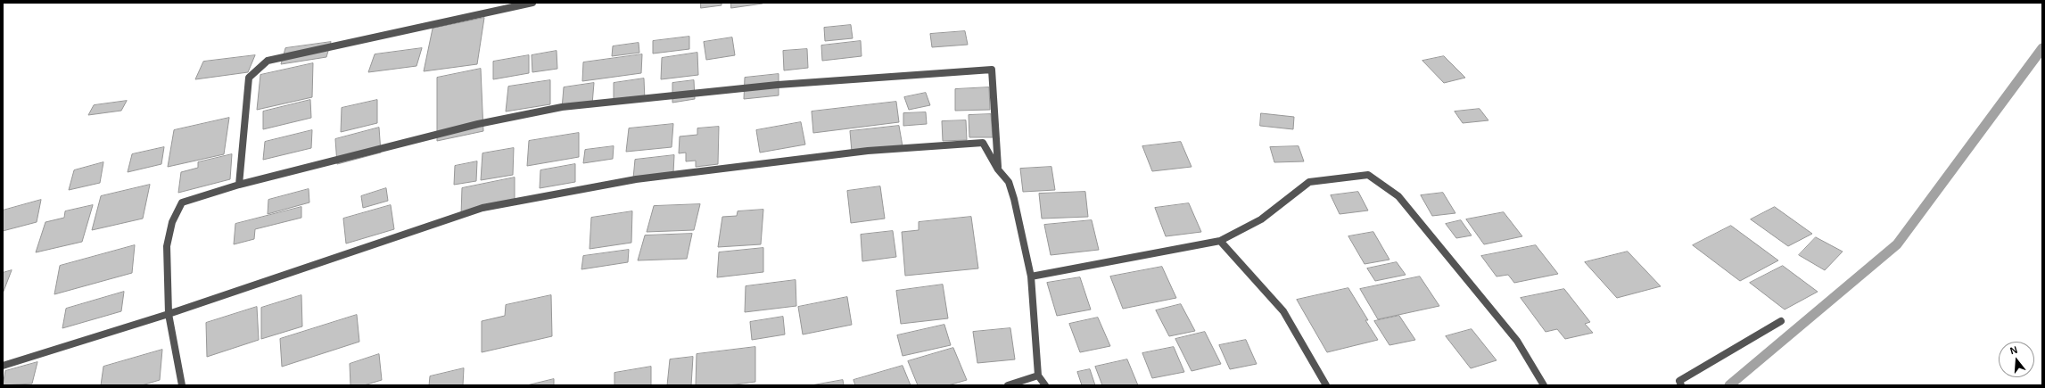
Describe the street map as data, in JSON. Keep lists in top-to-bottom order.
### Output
{
  "north": "top"
}
